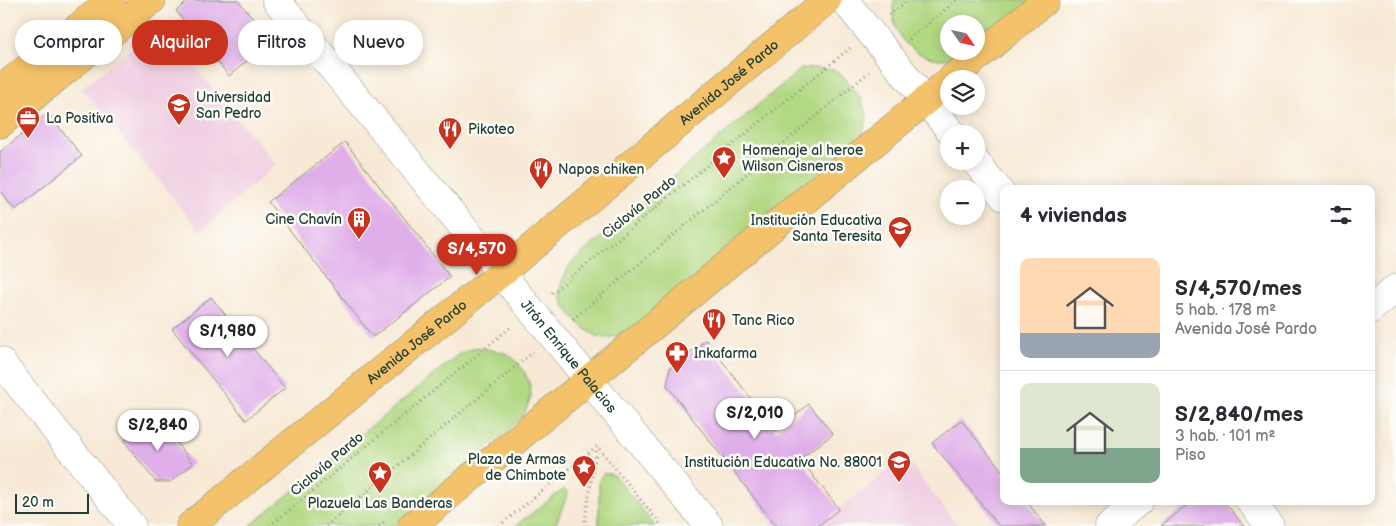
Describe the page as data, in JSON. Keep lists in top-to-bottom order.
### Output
{
  "streets": {
    "main road": ["Avenida José Pardo"],
    "street": ["Jirón Enrique Palacios"],
    "path": ["Ciclovía Pardo"]
  },
  "crossings": [
    ["Avenida José Pardo", "Jirón Enrique Palacios"],
    ["Ciclovía Pardo", "Jirón Enrique Palacios"]
  ],
  "places": {
    "school or university": ["Universidad San Pedro", "Institución Educativa Santa Teresita", "Institución Educativa No. 88001"],
    "office": ["La Positiva"],
    "restaurant": ["Pikoteo", "Napos chiken", "Tanc Rico"],
    "place": ["Homenaje al heroe Wilson Cisneros", "Plaza de Armas de Chimbote", "Plazuela Las Banderas"],
    "building": ["Cine Chavín"],
    "pharmacy": ["Inkafarma"]
  },
  "scale_bar": "20 m",
  "north": "bottom right",
  "page": {
    "map_buttons": ["+", "−"],
    "chip": [
      "Comprar",
      "Alquilar",
      "Filtros",
      "Nuevo"
    ],
    "heading": "4 viviendas",
    "price": [
      "S/4,570",
      "S/1,980",
      "S/2,010",
      "S/2,840"
    ],
    "list": [
      {
        "name": "S/4,570/mes",
        "note": "5 hab. · 178 m² · Avenida José Pardo"
      },
      {
        "name": "S/2,840/mes",
        "note": "3 hab. · 101 m² · Piso"
      }
    ],
    "scale": "20 m"
  }
}
